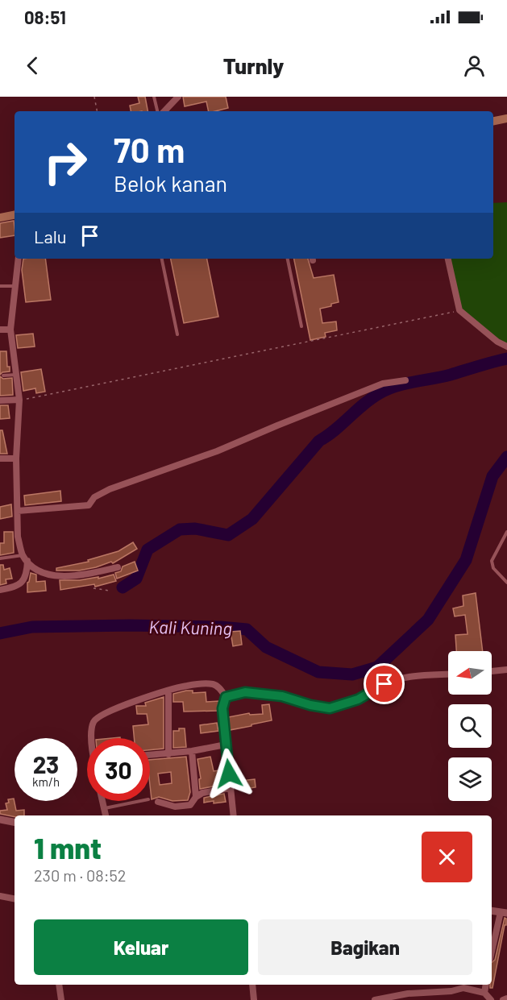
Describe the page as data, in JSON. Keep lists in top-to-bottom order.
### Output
{
  "water": ["Kali Kuning"],
  "north": "left",
  "page": {
    "status": "08:51",
    "header": "Turnly",
    "turn": ["70 m", "Belok kanan"],
    "then": "Lalu",
    "speed": "23 km/h",
    "limit": "30",
    "heading": ["1 mnt", "230 m · 08:52"],
    "buttons": ["Keluar", "Bagikan"]
  }
}
